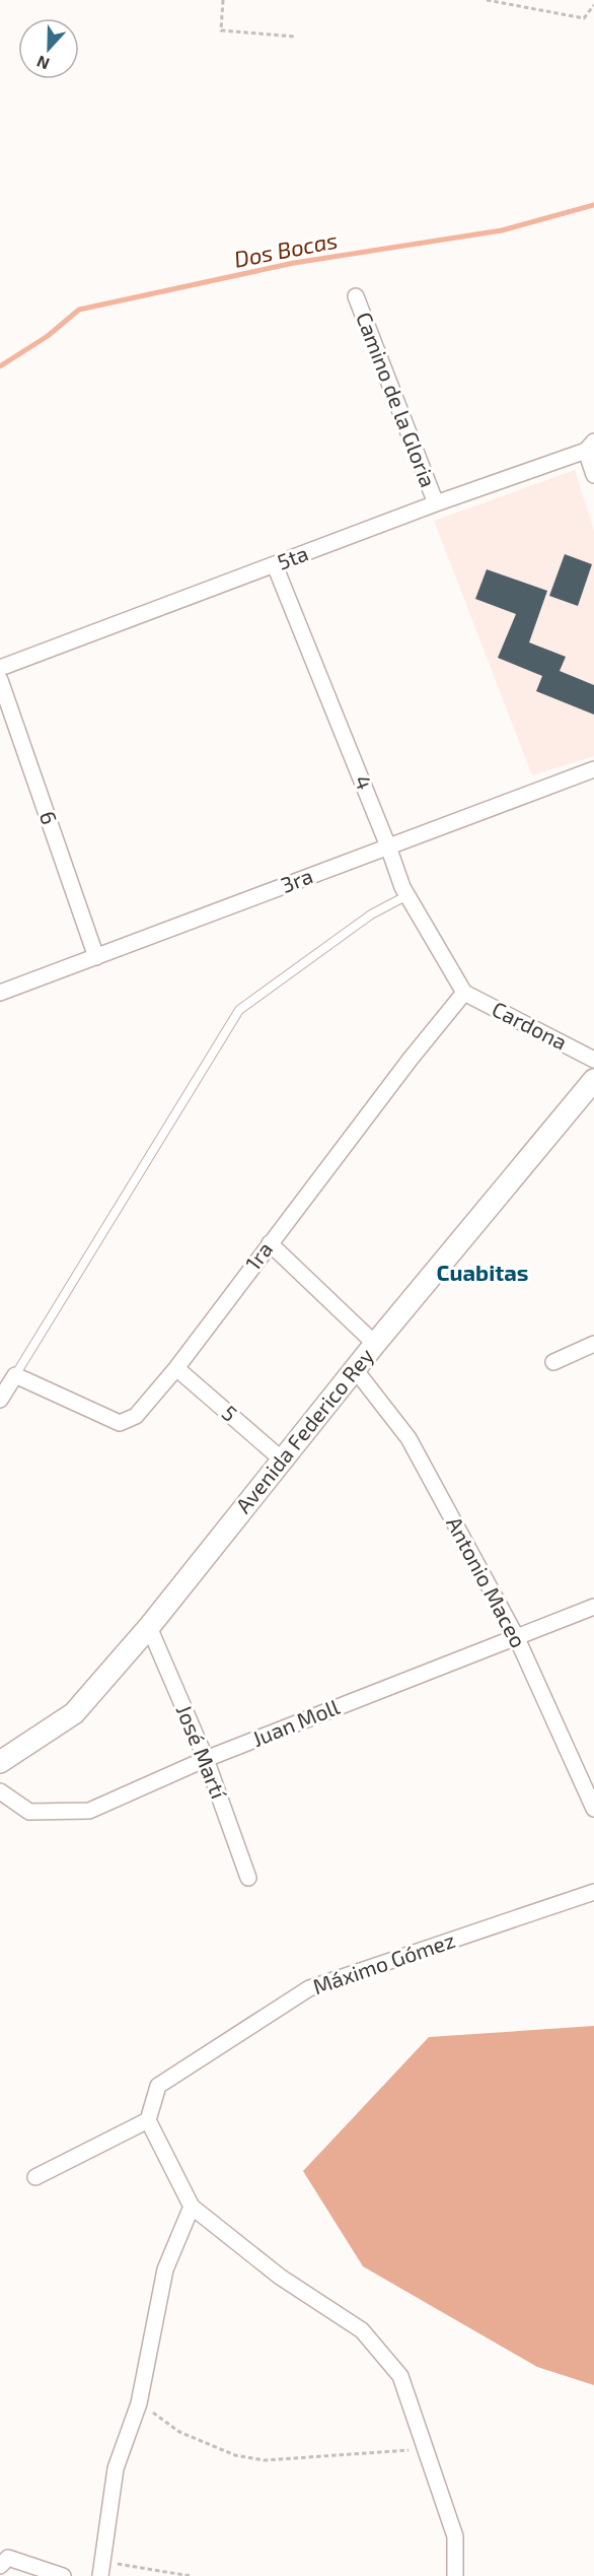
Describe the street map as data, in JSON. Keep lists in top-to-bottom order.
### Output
{
  "streets": {
    "main road": ["Avenida Federico Rey"],
    "street": [
      "Camino de la Gloria",
      "5ta",
      "4",
      "6",
      "3ra",
      "Cardona",
      "1ra",
      "5",
      "Antonio Maceo",
      "Juan Moll",
      "José Martí",
      "Máximo Gómez"
    ]
  },
  "crossings": [
    ["Camino de la Gloria", "5ta"],
    ["5ta", "4"],
    ["4", "3ra"],
    ["4", "Cardona"],
    ["4", "1ra"],
    ["6", "3ra"],
    ["Cardona", "1ra"],
    ["1ra", "5"],
    ["5", "Avenida Federico Rey"],
    ["Avenida Federico Rey", "Antonio Maceo"],
    ["Avenida Federico Rey", "José Martí"],
    ["Antonio Maceo", "Juan Moll"],
    ["Juan Moll", "José Martí"]
  ],
  "districts": ["Cuabitas"],
  "water": ["Dos Bocas"],
  "north": "bottom"
}
